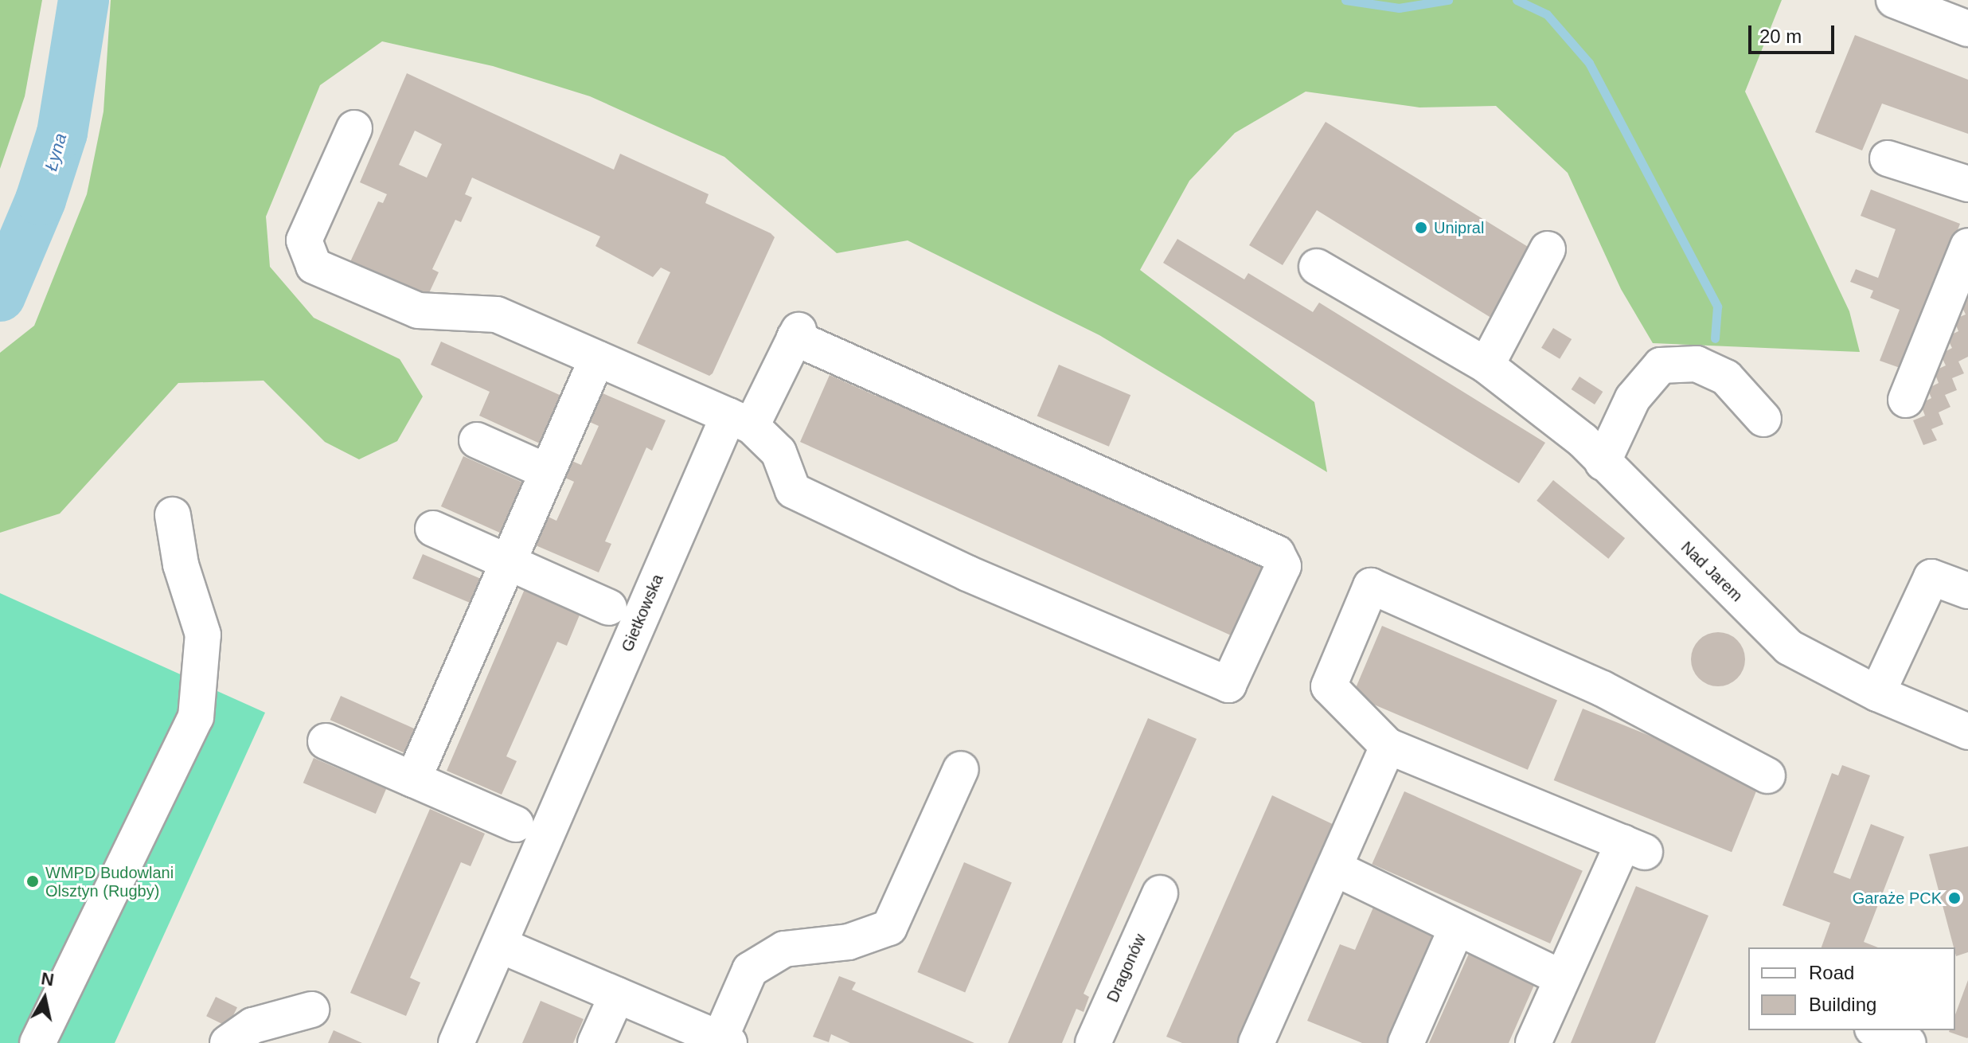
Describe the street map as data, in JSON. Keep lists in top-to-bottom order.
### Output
{
  "streets": {
    "street": ["Nad Jarem", "Gietkowska", "Dragonów"]
  },
  "water": ["Łyna"],
  "places": ["Unipral", "WMPD Budowlani Olsztyn (Rugby)", "Garaże PCK"],
  "legend": ["Road", "Building"],
  "scale_bar": "20 m",
  "north": "top"
}
